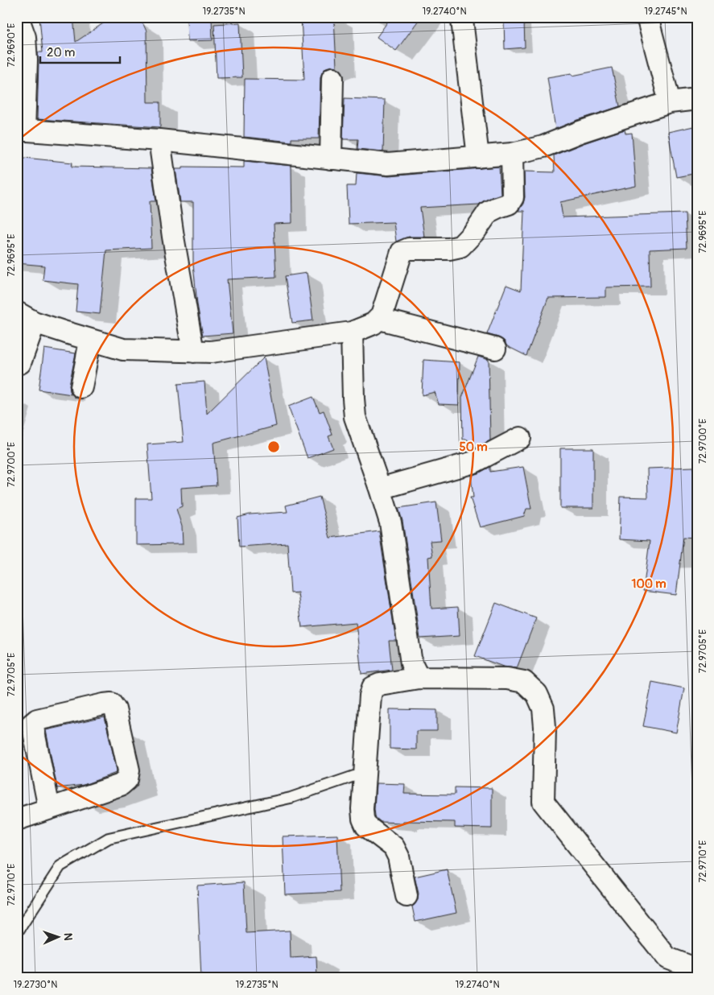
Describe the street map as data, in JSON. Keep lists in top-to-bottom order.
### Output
{
  "scale_bar": "20 m",
  "north": "right",
  "coordinates": [
    "19.2735°N",
    "19.2740°N",
    "19.2745°N",
    "72.9690°E",
    "72.9695°E",
    "72.9700°E",
    "72.9705°E",
    "72.9710°E",
    "19.2730°N"
  ],
  "rings": ["50 m", "100 m"]
}
